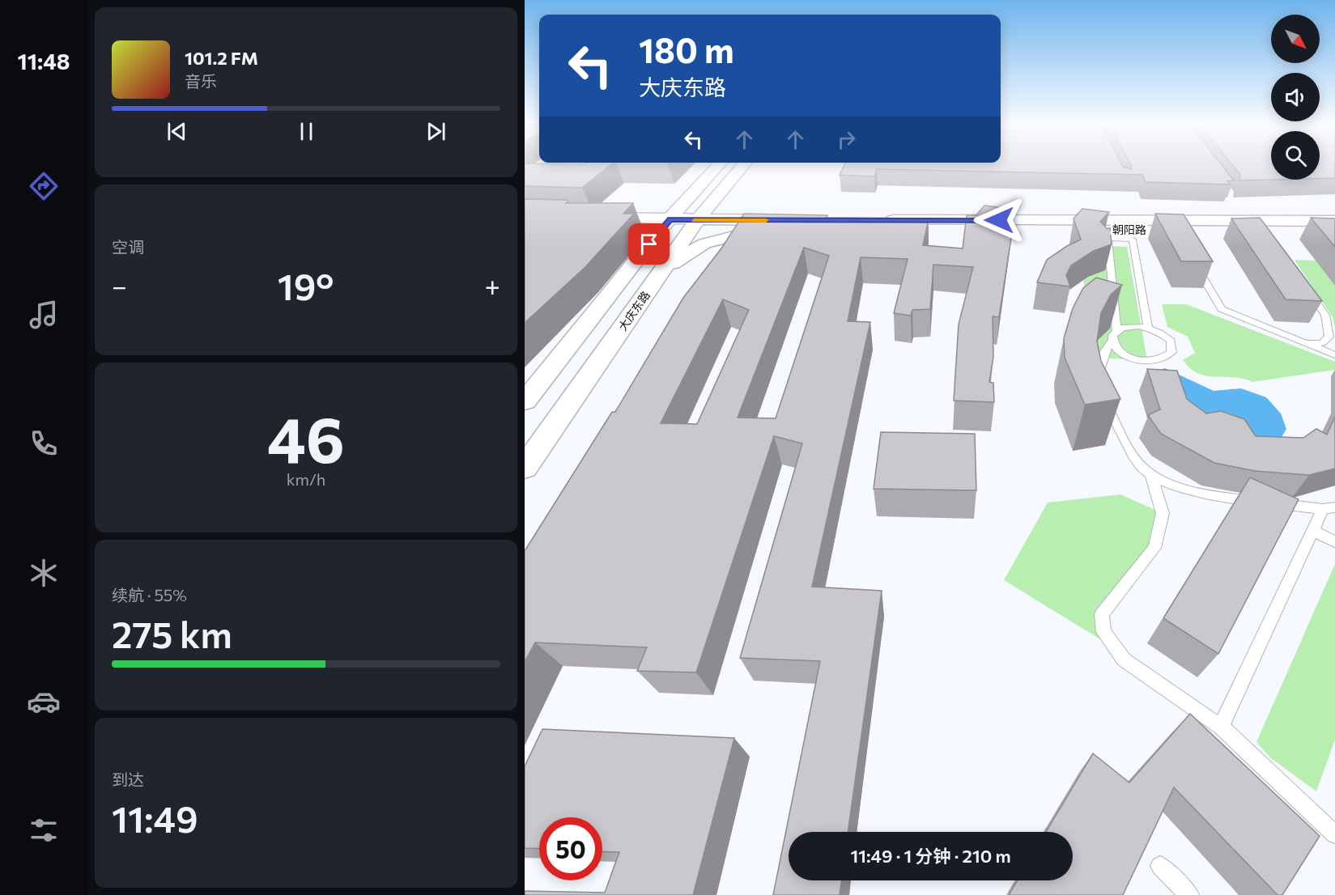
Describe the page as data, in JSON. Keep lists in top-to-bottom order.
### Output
{
  "streets": {
    "main road": ["朝阳路", "大庆东路"]
  },
  "north": "bottom right",
  "page": {
    "tabs": "11:48",
    "turn": ["180 m", "大庆东路"],
    "song": ["101.2 FM", "音乐"],
    "tile": [
      "空调",
      ["46", "km/h"],
      ["续航 · 55%", "275 km"],
      ["到达", "11:49"]
    ],
    "heat": ["−", "19°", "+"],
    "limit": "50",
    "trip": "11:49 · 1 分钟 · 210 m"
  }
}
